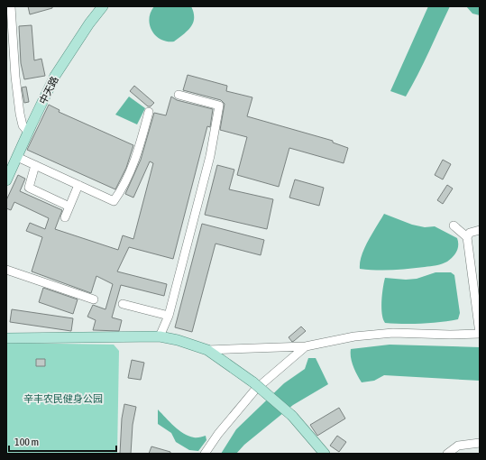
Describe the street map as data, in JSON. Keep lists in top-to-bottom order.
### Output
{
  "streets": {
    "main road": ["中天路"]
  },
  "parks": ["辛丰农民健身公园"],
  "scale_bar": "100 m"
}
